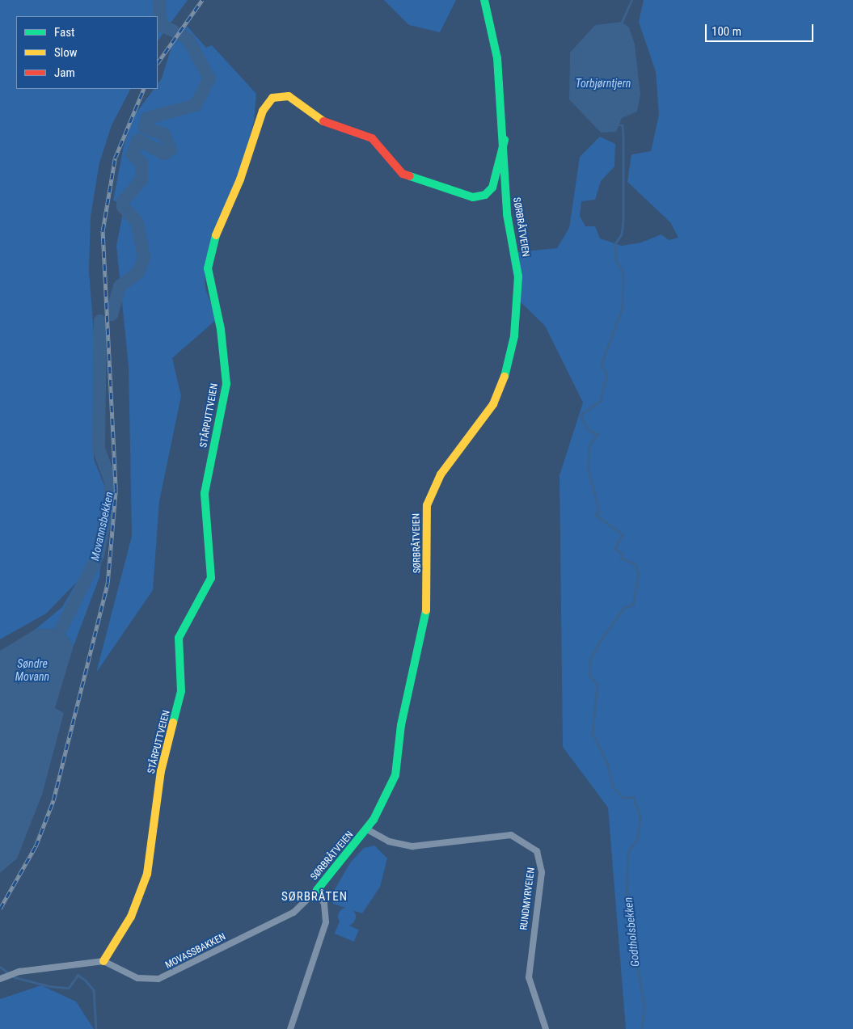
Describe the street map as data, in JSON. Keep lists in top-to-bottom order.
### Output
{
  "streets": {
    "street": [
      "SØRBRÅTVEIEN",
      "STÅRPUTTVEIEN",
      "RUNDMYRVEIEN",
      "MOVASSBAKKEN"
    ]
  },
  "crossings": [
    ["SØRBRÅTVEIEN", "STÅRPUTTVEIEN"],
    ["SØRBRÅTVEIEN", "RUNDMYRVEIEN"],
    ["SØRBRÅTVEIEN", "MOVASSBAKKEN"],
    ["STÅRPUTTVEIEN", "MOVASSBAKKEN"]
  ],
  "districts": ["SØRBRÅTEN"],
  "water": [
    "Torbjørntjern",
    "Movannsbekken",
    "Søndre Movann",
    "Godtholsbekken"
  ],
  "legend": ["Fast", "Slow", "Jam"],
  "scale_bar": "100 m"
}
